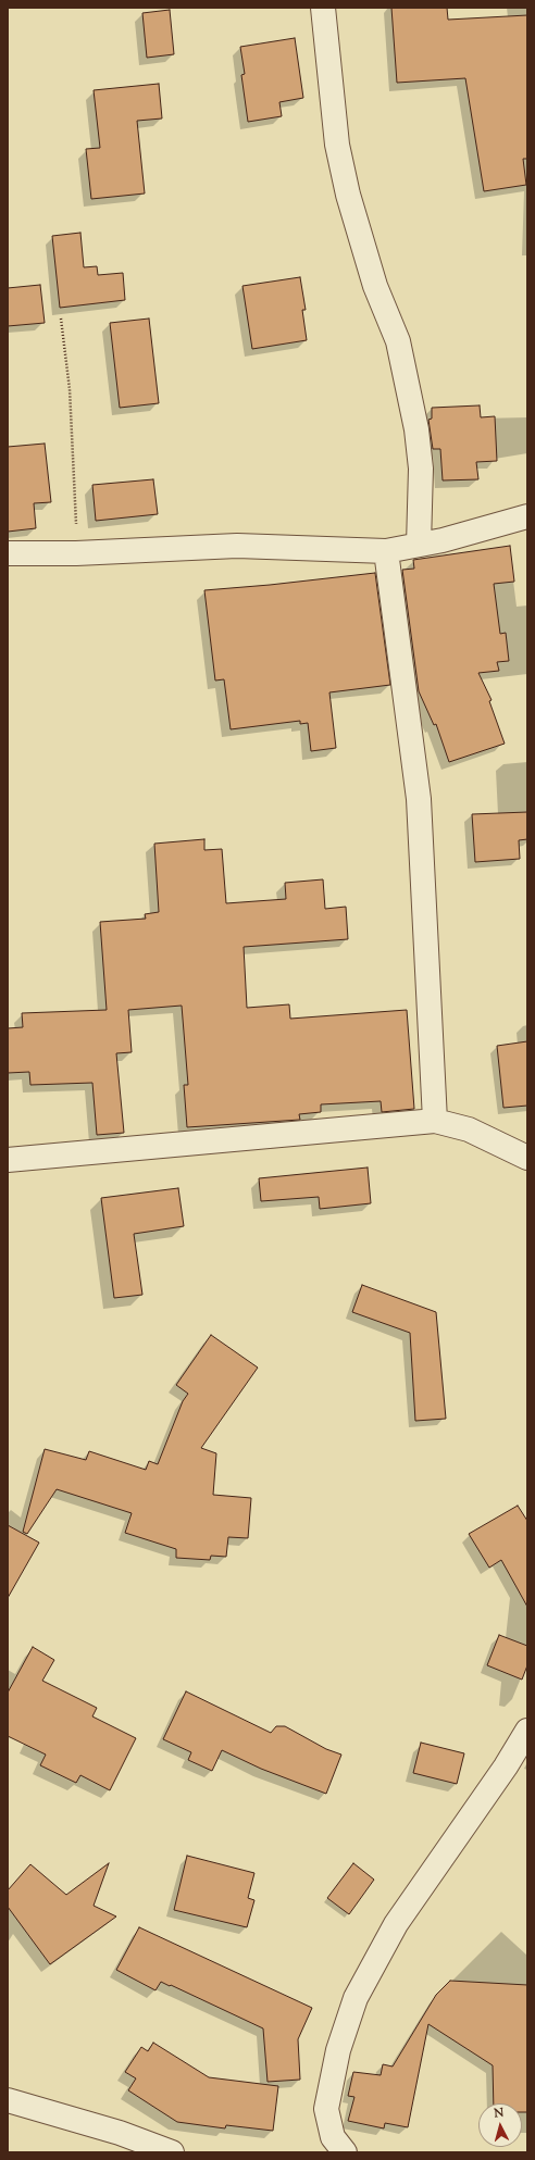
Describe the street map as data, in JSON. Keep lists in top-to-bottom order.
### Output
{
  "north": "top"
}
